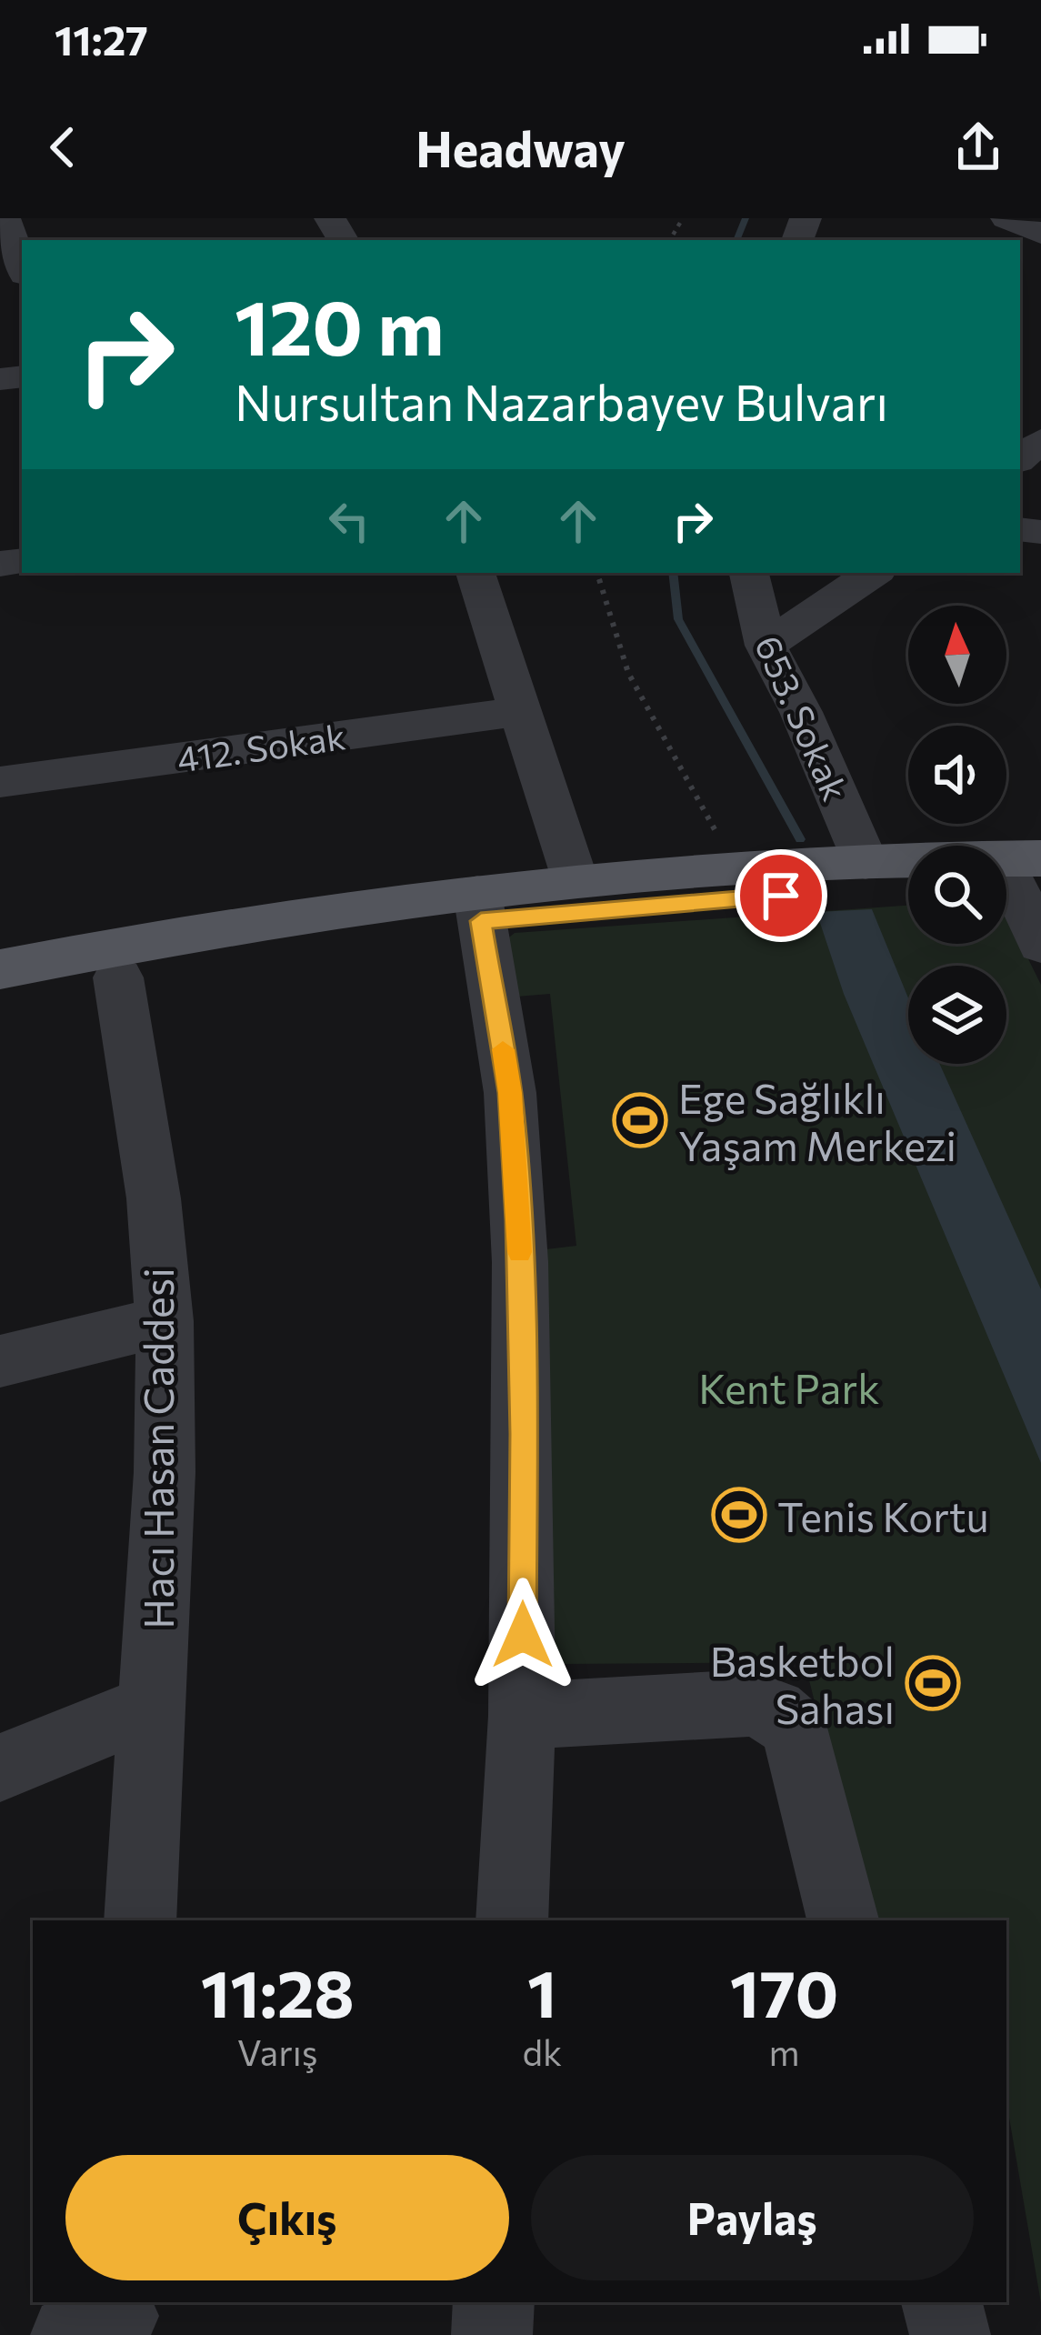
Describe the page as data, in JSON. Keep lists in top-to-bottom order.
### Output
{
  "streets": {
    "street": ["653. Sokak", "412. Sokak", "Hacı Hasan Caddesi"]
  },
  "parks": ["Kent Park"],
  "places": {
    "sports": ["Ege Sağlıklı Yaşam Merkezi", "Tenis Kortu", "Basketbol Sahası"]
  },
  "north": "top",
  "page": {
    "status": "11:27",
    "header": "Headway",
    "turn": ["120 m", "Nursultan Nazarbayev Bulvarı"],
    "eta": [
      "11:28",
      "Varış",
      "1",
      "dk",
      "170",
      "m"
    ],
    "buttons": ["Çıkış", "Paylaş"]
  }
}
